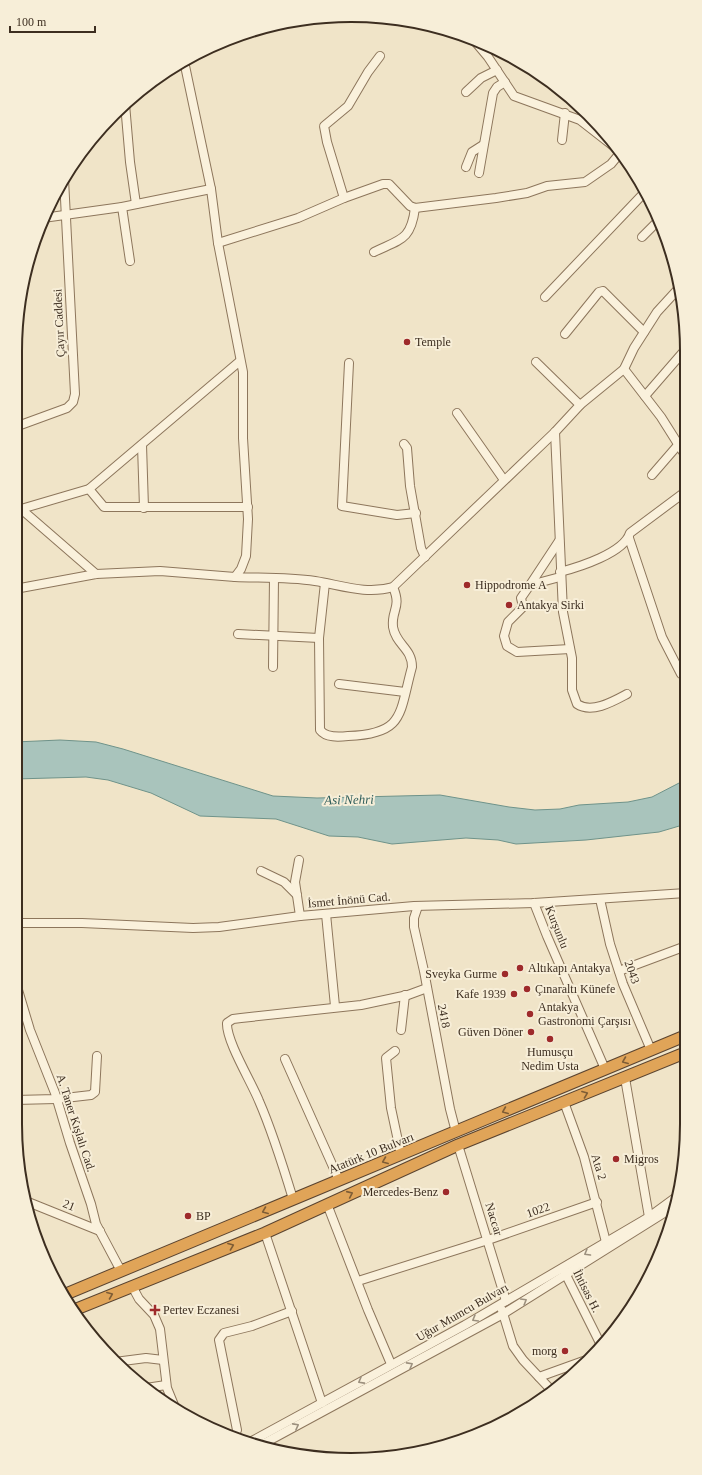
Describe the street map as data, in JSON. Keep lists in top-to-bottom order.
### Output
{
  "streets": {
    "highway": ["Atatürk 10 Bulvarı"],
    "street": [
      "Çayır Caddesi",
      "İsmet İnönü Cad.",
      "Kurşunlu",
      "2043",
      "2418",
      "A. Taner Kışlalı Cad.",
      "Ata 2",
      "21",
      "1022",
      "Naccar",
      "İhtisas H.",
      "Uğur Mumcu Bulvarı"
    ]
  },
  "crossings": [
    ["İsmet İnönü Cad.", "Kurşunlu"],
    ["İsmet İnönü Cad.", "2043"],
    ["İsmet İnönü Cad.", "2418"],
    ["Kurşunlu", "Atatürk 10 Bulvarı"],
    ["2043", "Atatürk 10 Bulvarı"],
    ["2418", "Atatürk 10 Bulvarı"],
    ["A. Taner Kışlalı Cad.", "Atatürk 10 Bulvarı"],
    ["A. Taner Kışlalı Cad.", "21"],
    ["Ata 2", "1022"],
    ["Ata 2", "Uğur Mumcu Bulvarı"],
    ["1022", "Naccar"],
    ["Naccar", "Uğur Mumcu Bulvarı"],
    ["İhtisas H.", "Uğur Mumcu Bulvarı"]
  ],
  "water": ["Asi Nehri"],
  "places": {
    "other": [
      "Temple",
      "Hippodrome A",
      "Antakya Sirki",
      "Altıkapı Antakya",
      "Sveyka Gurme",
      "Çınaraltı Künefe",
      "Kafe 1939",
      "Antakya Gastronomi Çarşısı",
      "Güven Döner",
      "Humusçu Nedim Usta",
      "Migros",
      "Mercedes-Benz",
      "BP",
      "morg"
    ],
    "health": ["Pertev Eczanesi"]
  },
  "scale_bar": "100 m"
}
